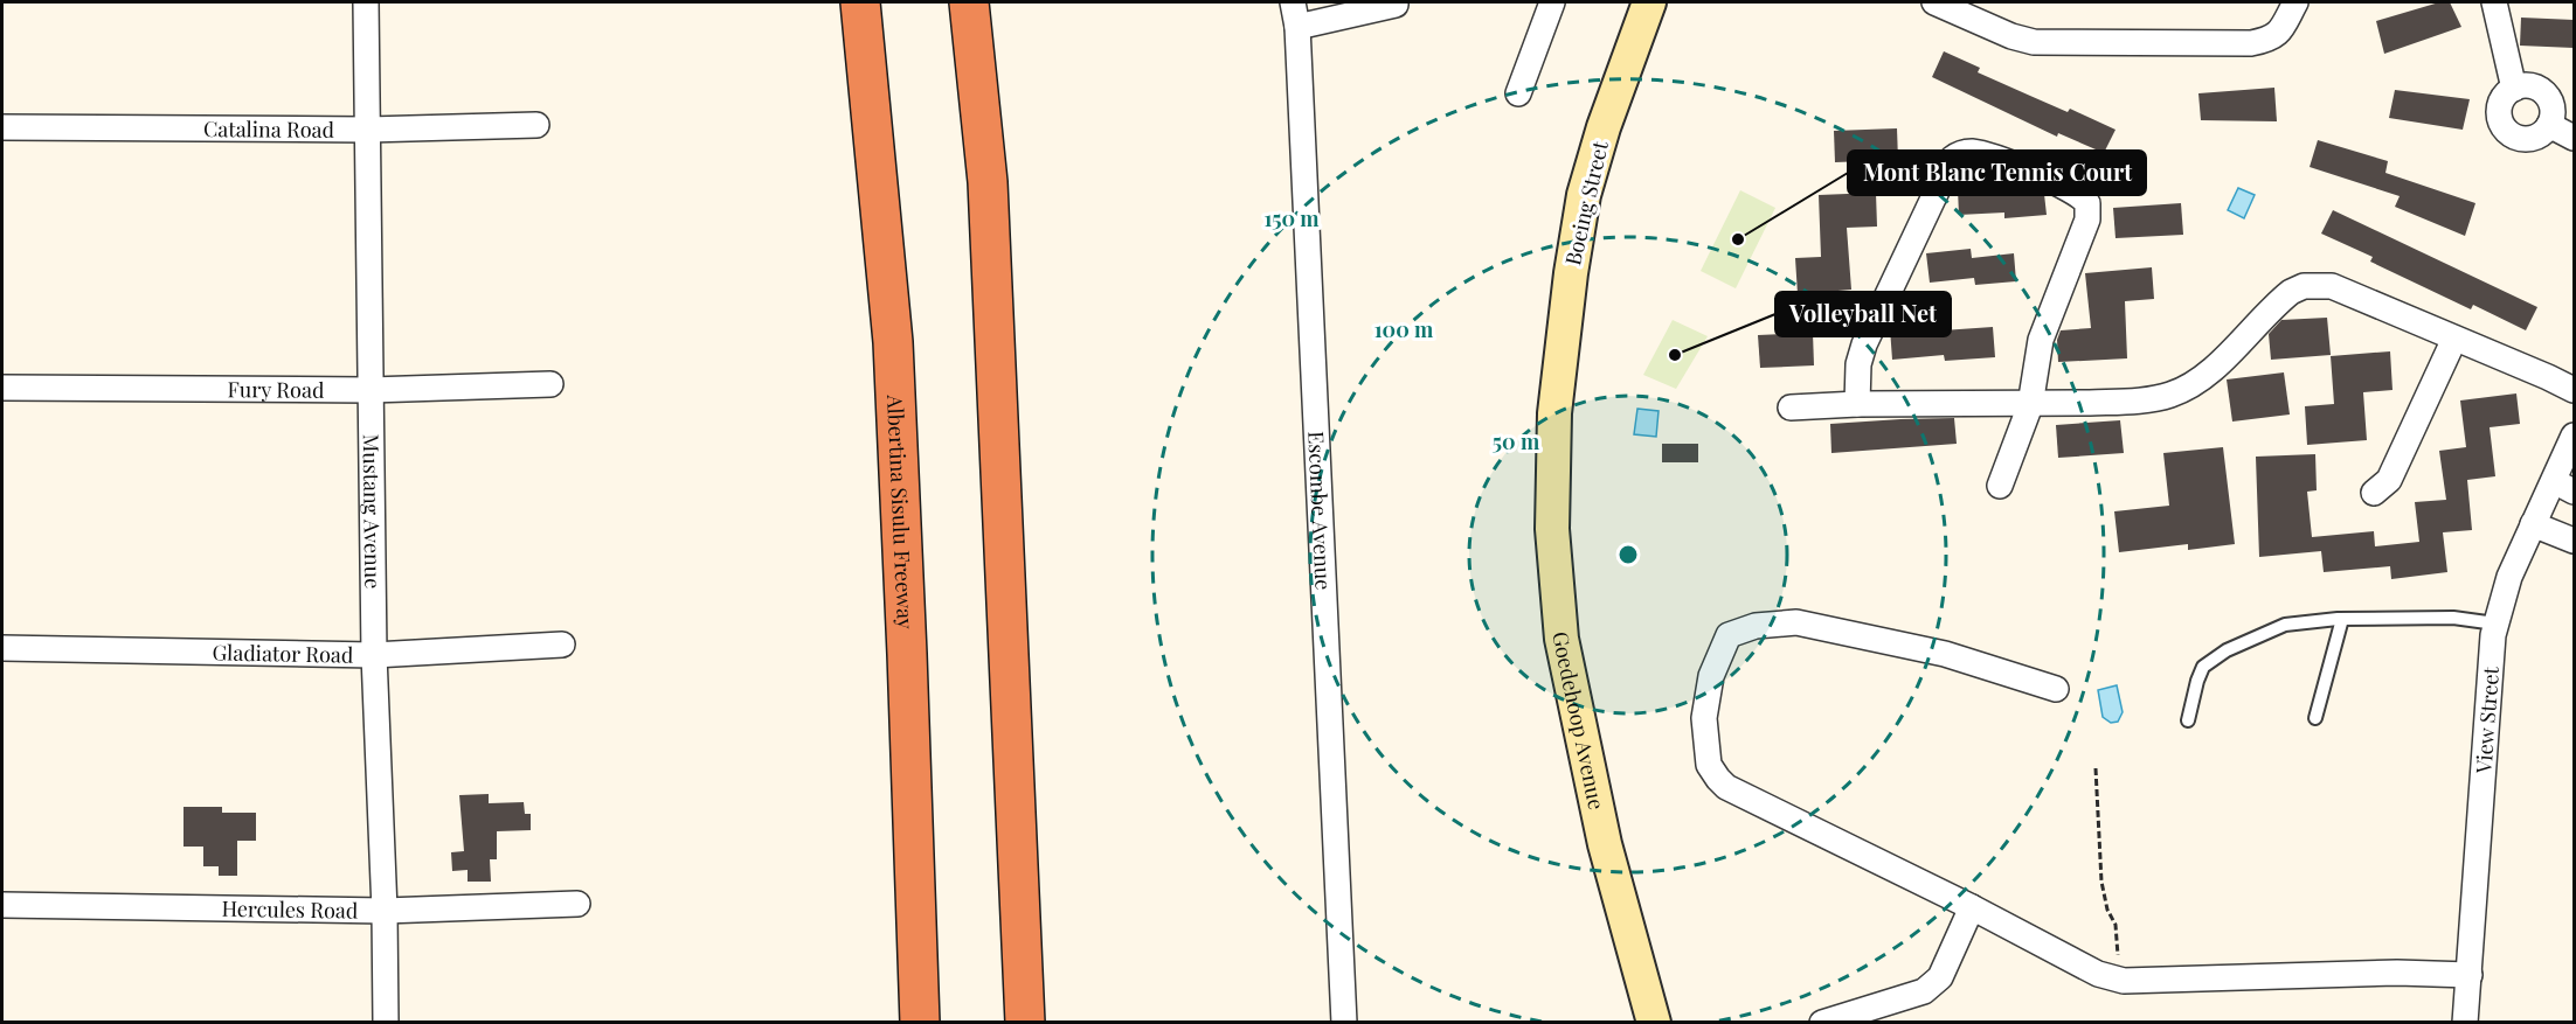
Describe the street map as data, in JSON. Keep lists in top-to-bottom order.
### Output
{
  "streets": {
    "highway": ["Albertina Sisulu Freeway"],
    "main road": ["Boeing Street", "Goedehoop Avenue"],
    "street": [
      "Catalina Road",
      "Fury Road",
      "Escombe Avenue",
      "Mustang Avenue",
      "Gladiator Road",
      "View Street",
      "Hercules Road"
    ]
  },
  "crossings": [
    ["Catalina Road", "Mustang Avenue"],
    ["Boeing Street", "Goedehoop Avenue"],
    ["Fury Road", "Mustang Avenue"],
    ["Mustang Avenue", "Gladiator Road"],
    ["Mustang Avenue", "Hercules Road"]
  ],
  "places": ["Mont Blanc Tennis Court", "Volleyball Net"],
  "rings": ["150 m", "100 m", "50 m"]
}
